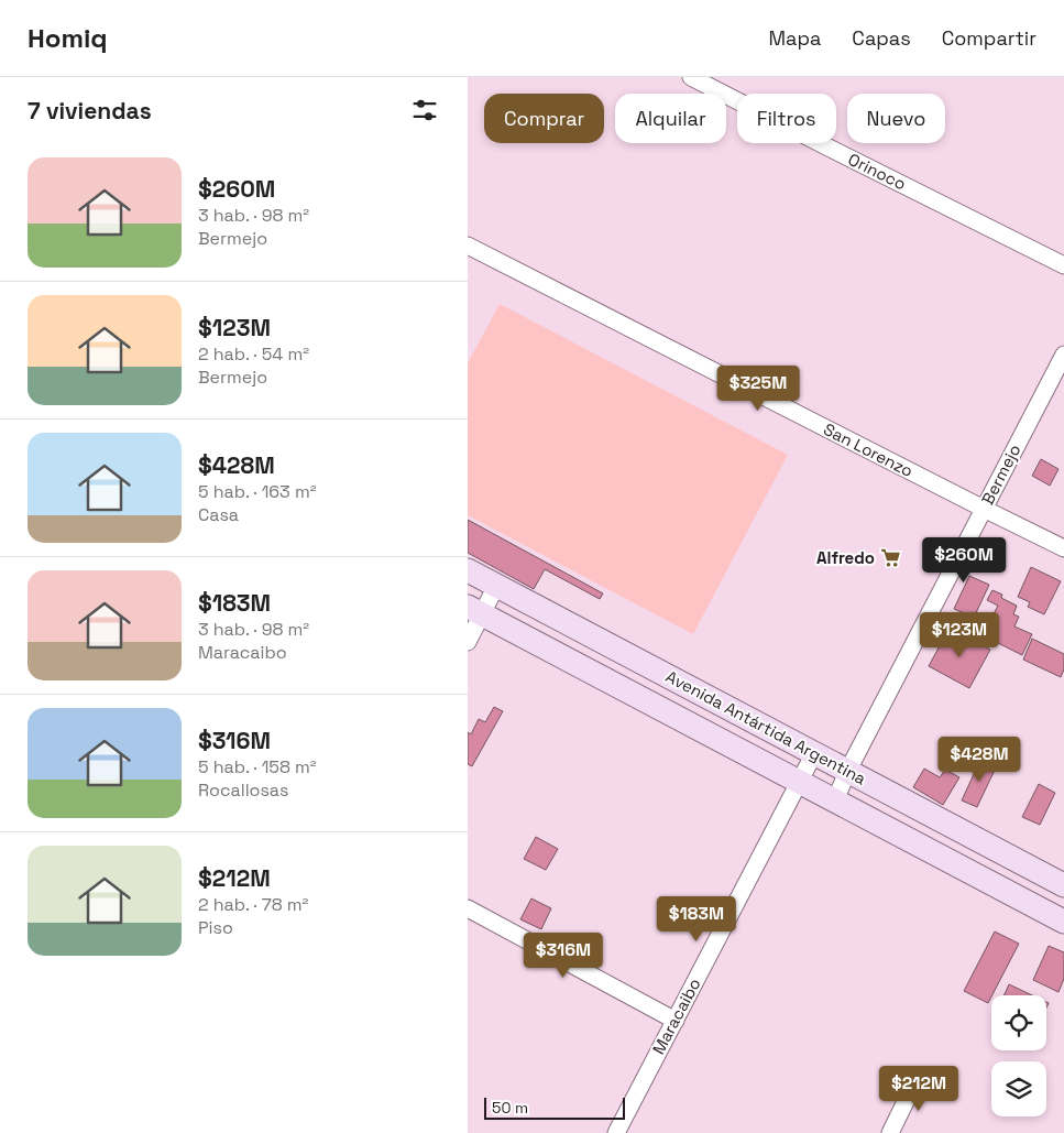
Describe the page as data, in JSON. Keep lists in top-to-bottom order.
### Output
{
  "streets": {
    "street": [
      "Orinoco",
      "San Lorenzo",
      "Bermejo",
      "Avenida Antártida Argentina",
      "Maracaibo"
    ]
  },
  "crossings": [
    ["San Lorenzo", "Bermejo"],
    ["Bermejo", "Avenida Antártida Argentina"],
    ["Avenida Antártida Argentina", "Maracaibo"]
  ],
  "places": {
    "supermarket": ["Alfredo"]
  },
  "scale_bar": "50 m",
  "page": {
    "header": "Homiq",
    "nav": ["Mapa", "Capas", "Compartir"],
    "heading": "7 viviendas",
    "chip": [
      "Comprar",
      "Alquilar",
      "Filtros",
      "Nuevo"
    ],
    "list": [
      {
        "name": "$260M",
        "note": "3 hab. · 98 m² · Bermejo"
      },
      {
        "name": "$123M",
        "note": "2 hab. · 54 m² · Bermejo"
      },
      {
        "name": "$428M",
        "note": "5 hab. · 163 m² · Casa"
      },
      {
        "name": "$183M",
        "note": "3 hab. · 98 m² · Maracaibo"
      },
      {
        "name": "$316M",
        "note": "5 hab. · 158 m² · Rocallosas"
      },
      {
        "name": "$212M",
        "note": "2 hab. · 78 m² · Piso"
      }
    ],
    "price": [
      "$325M",
      "$260M",
      "$123M",
      "$428M",
      "$183M",
      "$316M",
      "$212M"
    ],
    "scale": "50 m"
  }
}
